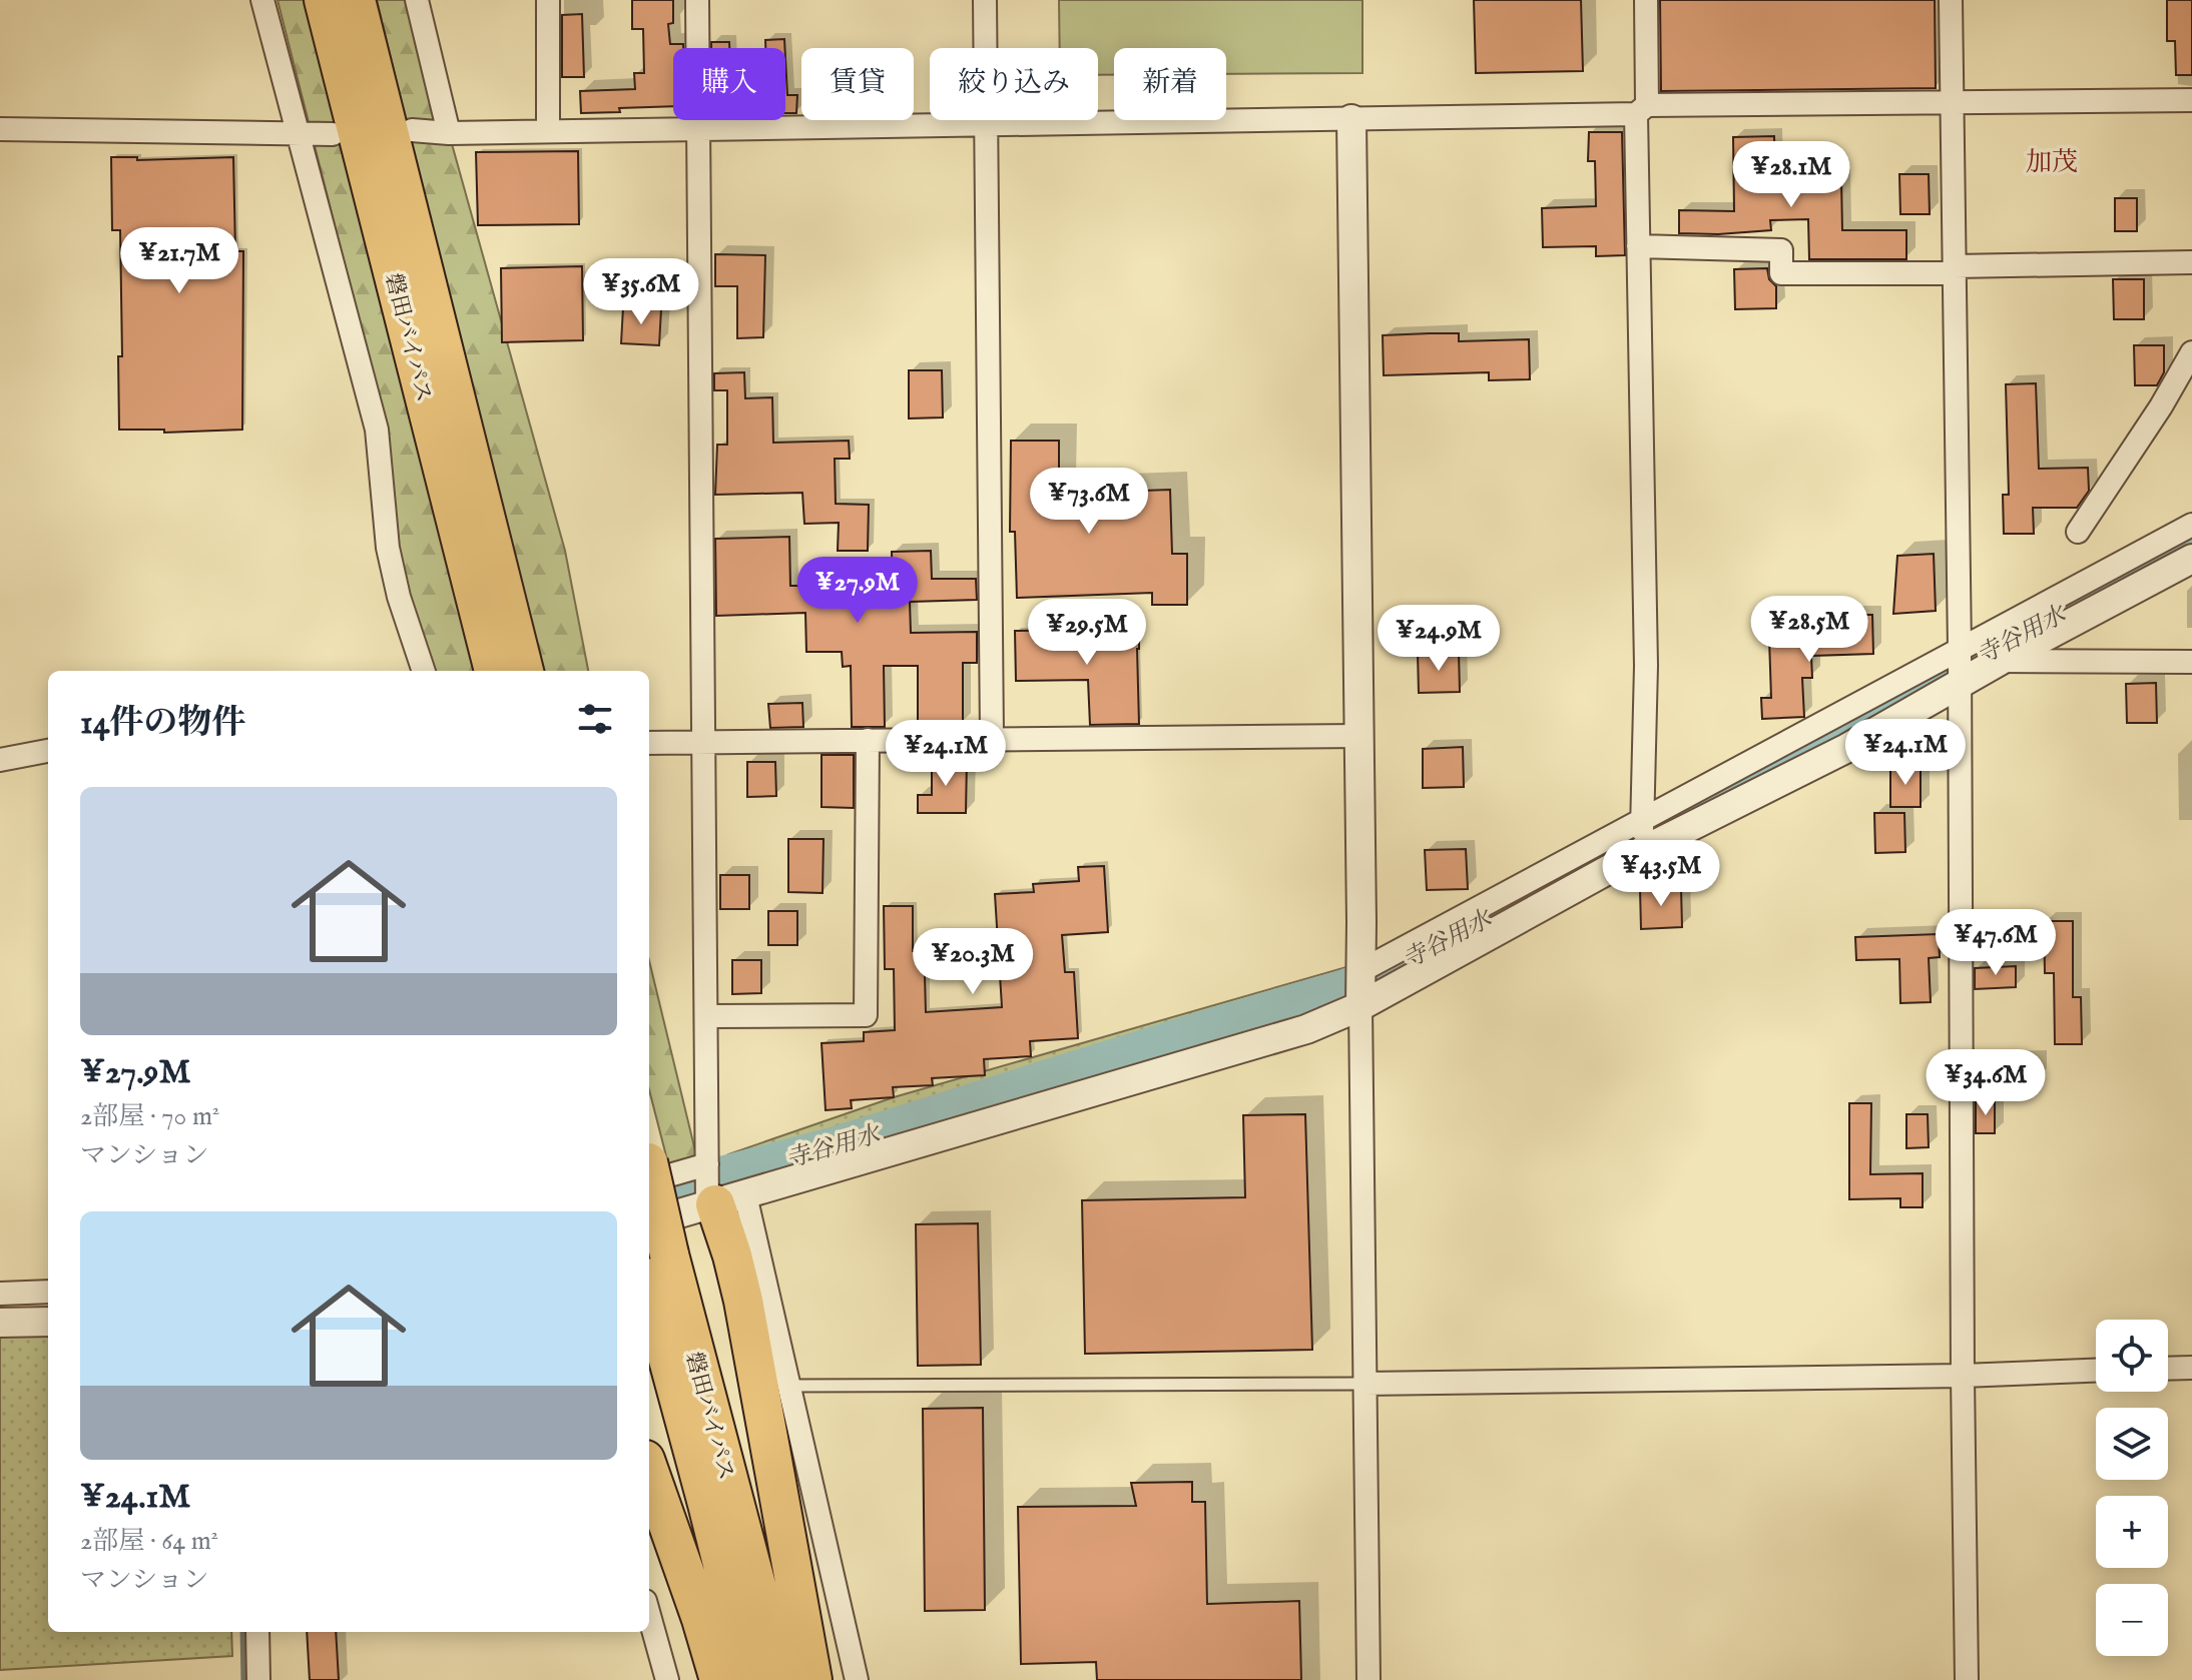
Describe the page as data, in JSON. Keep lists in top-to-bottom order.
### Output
{
  "streets": {
    "highway": ["磐田バイパス"]
  },
  "districts": ["加茂"],
  "water": ["寺谷用水"],
  "page": {
    "chip": [
      "購入",
      "賃貸",
      "絞り込み",
      "新着"
    ],
    "price": [
      "¥28.1M",
      "¥21.7M",
      "¥35.6M",
      "¥73.6M",
      "¥27.9M",
      "¥28.5M",
      "¥29.5M",
      "¥24.9M",
      "¥24.1M",
      "¥24.1M",
      "¥43.5M",
      "¥47.6M",
      "¥20.3M",
      "¥34.6M"
    ],
    "heading": "14件の物件",
    "list": [
      {
        "name": "¥27.9M",
        "note": "2部屋 · 70 m² · マンション"
      },
      {
        "name": "¥24.1M",
        "note": "2部屋 · 64 m² · マンション"
      }
    ],
    "map_buttons": ["+", "−"]
  }
}
